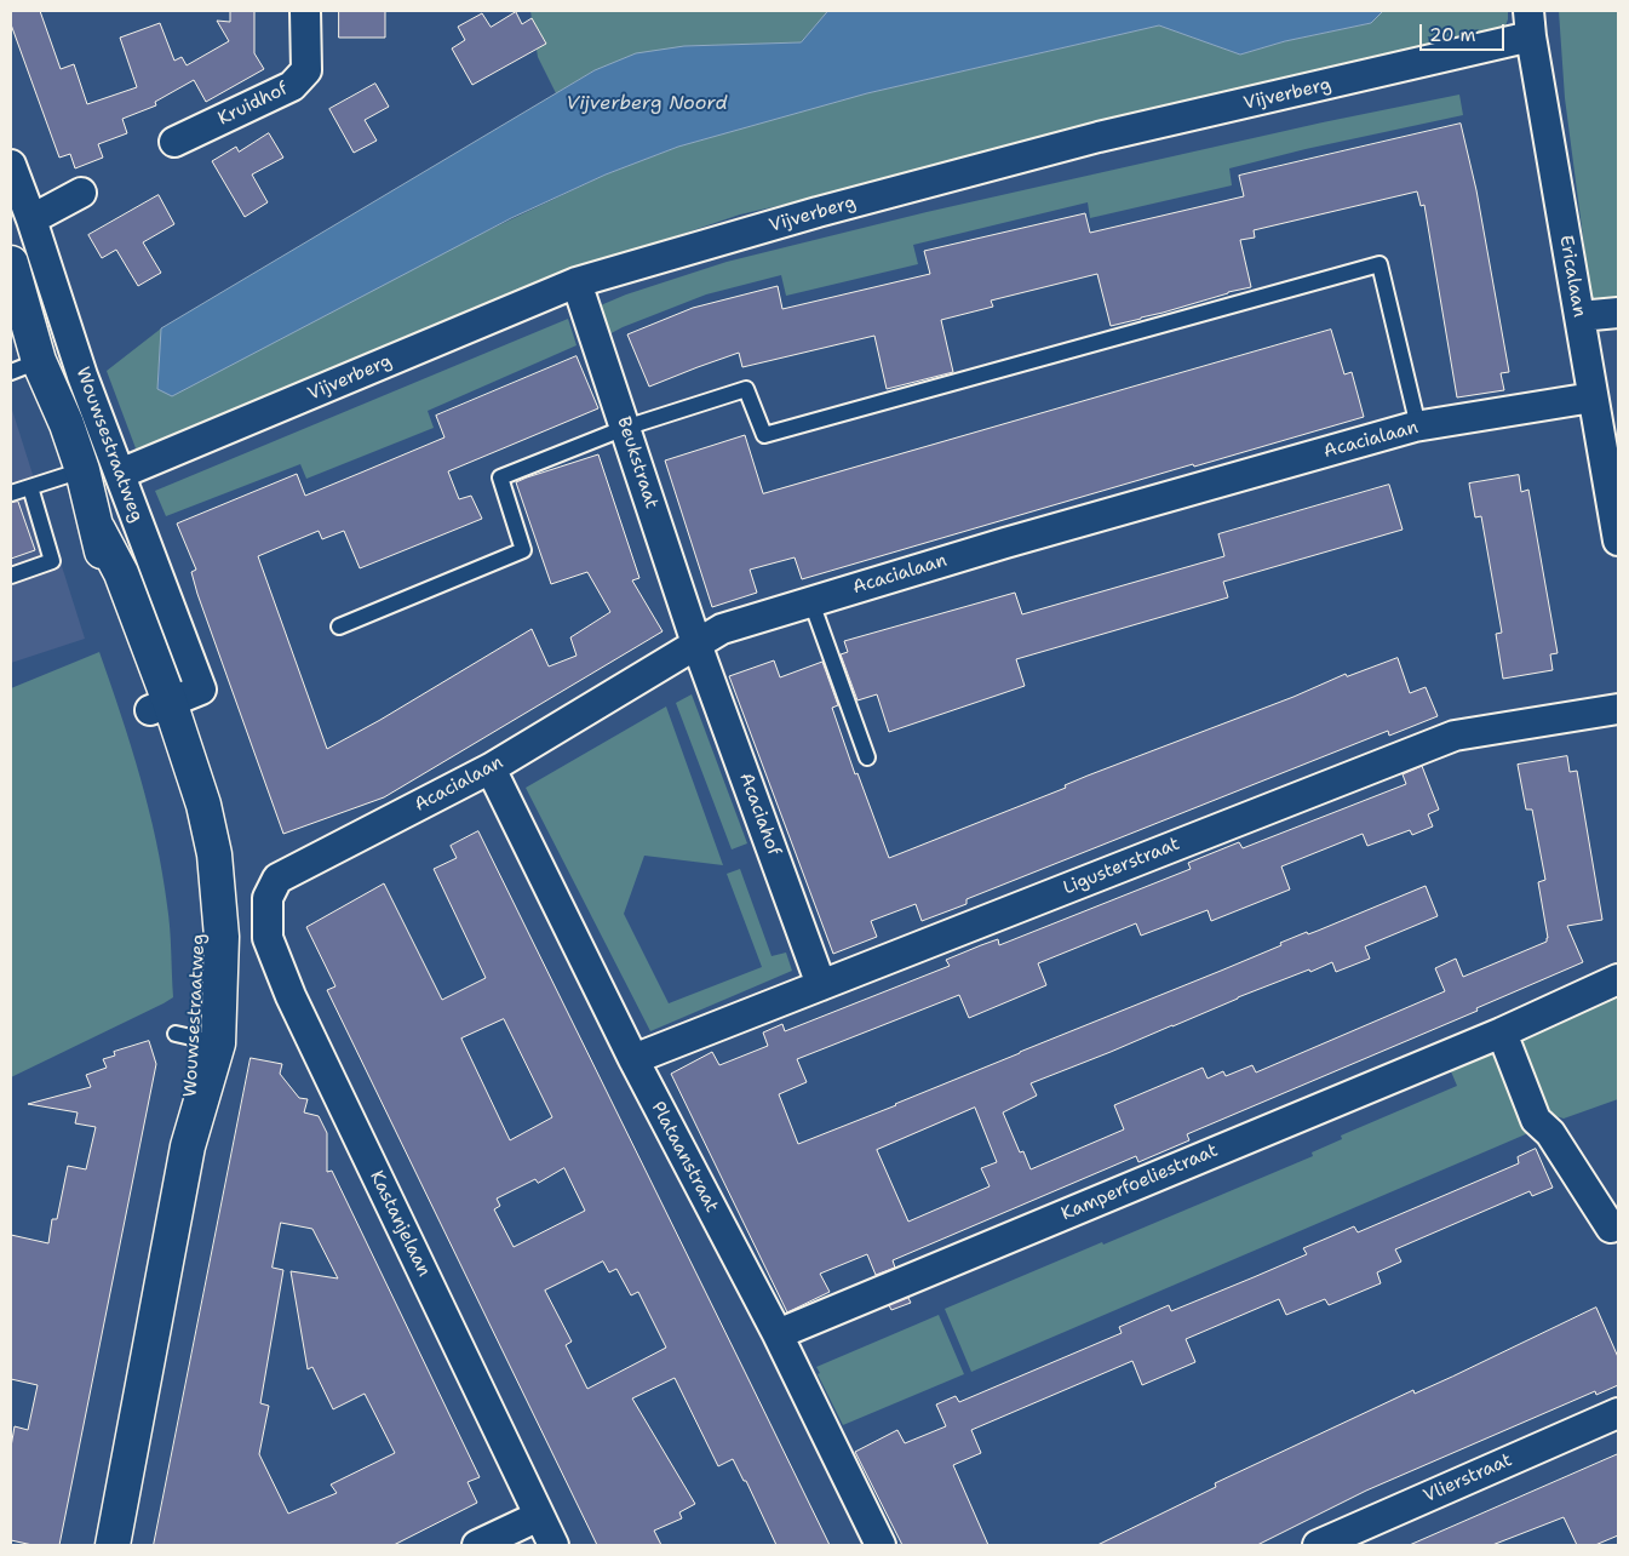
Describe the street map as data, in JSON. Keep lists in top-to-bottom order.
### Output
{
  "streets": {
    "main road": ["Wouwsestraatweg"],
    "street": [
      "Vijverberg",
      "Kruidhof",
      "Ericalaan",
      "Acacialaan",
      "Beukstraat",
      "Acaciahof",
      "Ligusterstraat",
      "Plataanstraat",
      "Kamperfoeliestraat",
      "Kastanjelaan",
      "Vlierstraat"
    ]
  },
  "crossings": [
    ["Vijverberg", "Ericalaan"],
    ["Vijverberg", "Wouwsestraatweg"],
    ["Vijverberg", "Beukstraat"],
    ["Ericalaan", "Acacialaan"],
    ["Acacialaan", "Beukstraat"],
    ["Acacialaan", "Acaciahof"],
    ["Acacialaan", "Plataanstraat"],
    ["Acacialaan", "Kastanjelaan"],
    ["Beukstraat", "Acaciahof"],
    ["Acaciahof", "Ligusterstraat"],
    ["Ligusterstraat", "Plataanstraat"],
    ["Plataanstraat", "Kamperfoeliestraat"]
  ],
  "water": ["Vijverberg Noord"],
  "scale_bar": "20 m"
}
